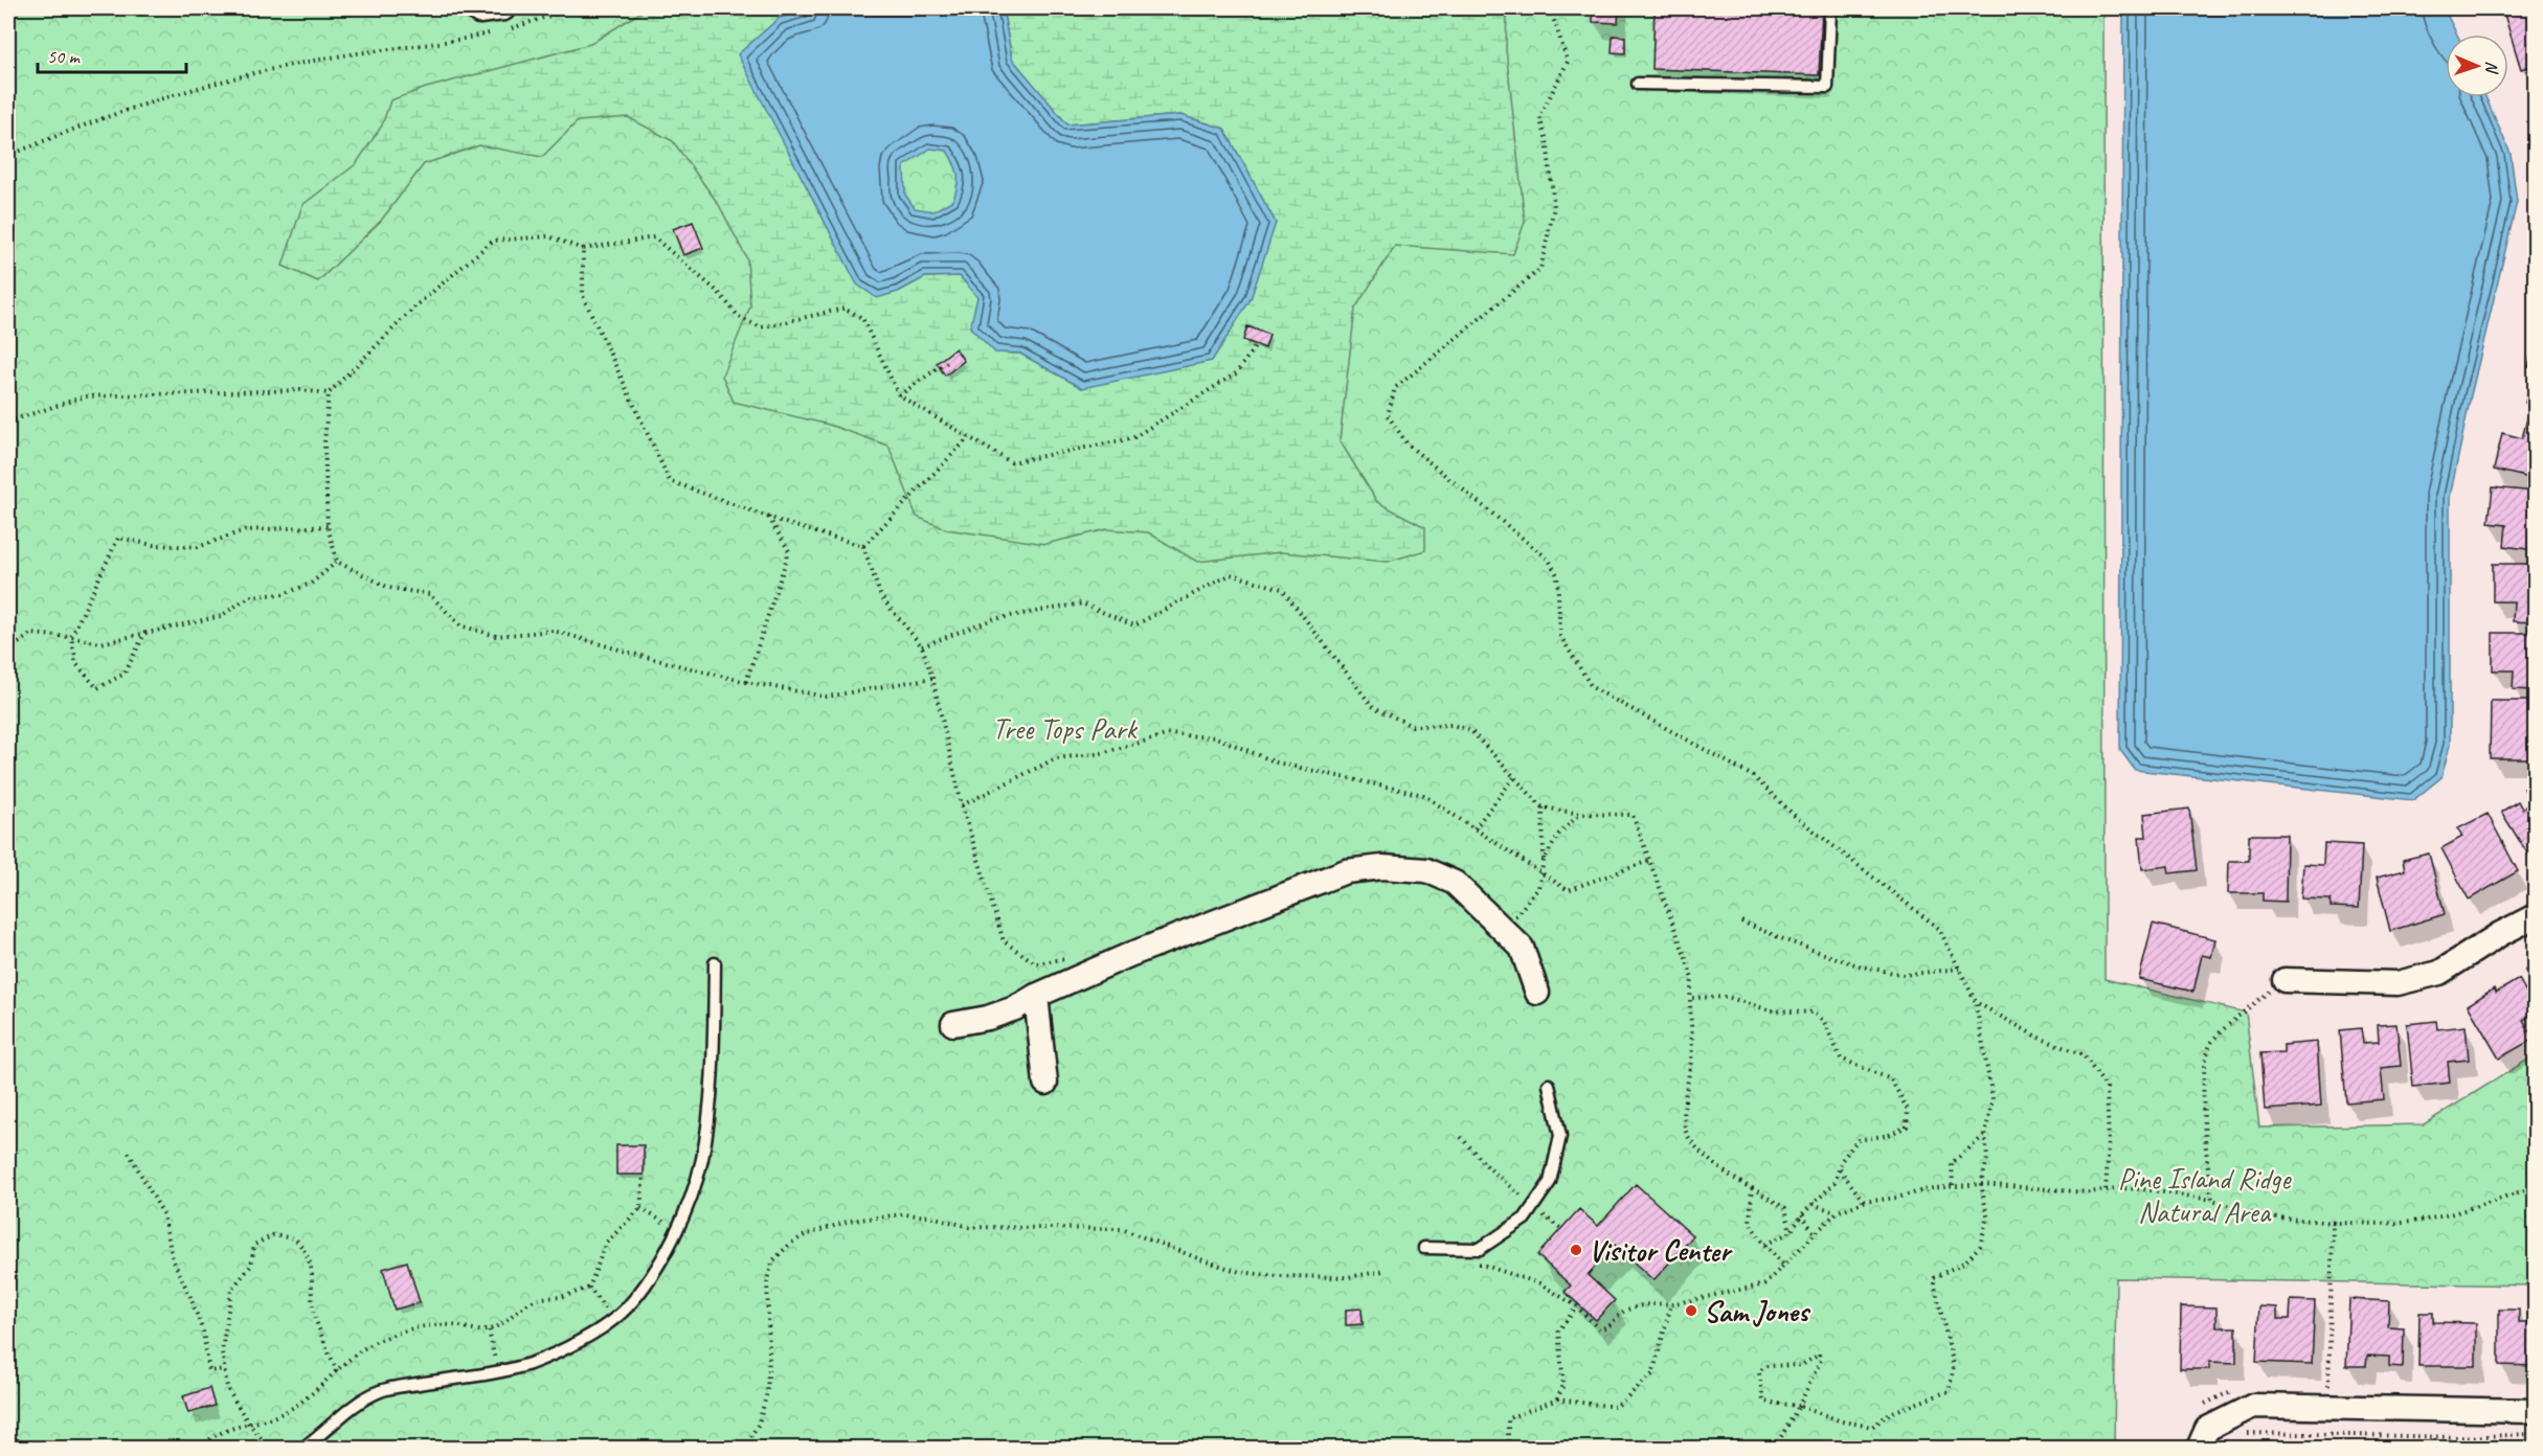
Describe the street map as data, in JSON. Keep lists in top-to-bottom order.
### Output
{
  "parks": ["Tree Tops Park", "Pine Island Ridge Natural Area"],
  "places": ["Visitor Center", "Sam Jones"],
  "scale_bar": "50 m",
  "north": "right"
}
